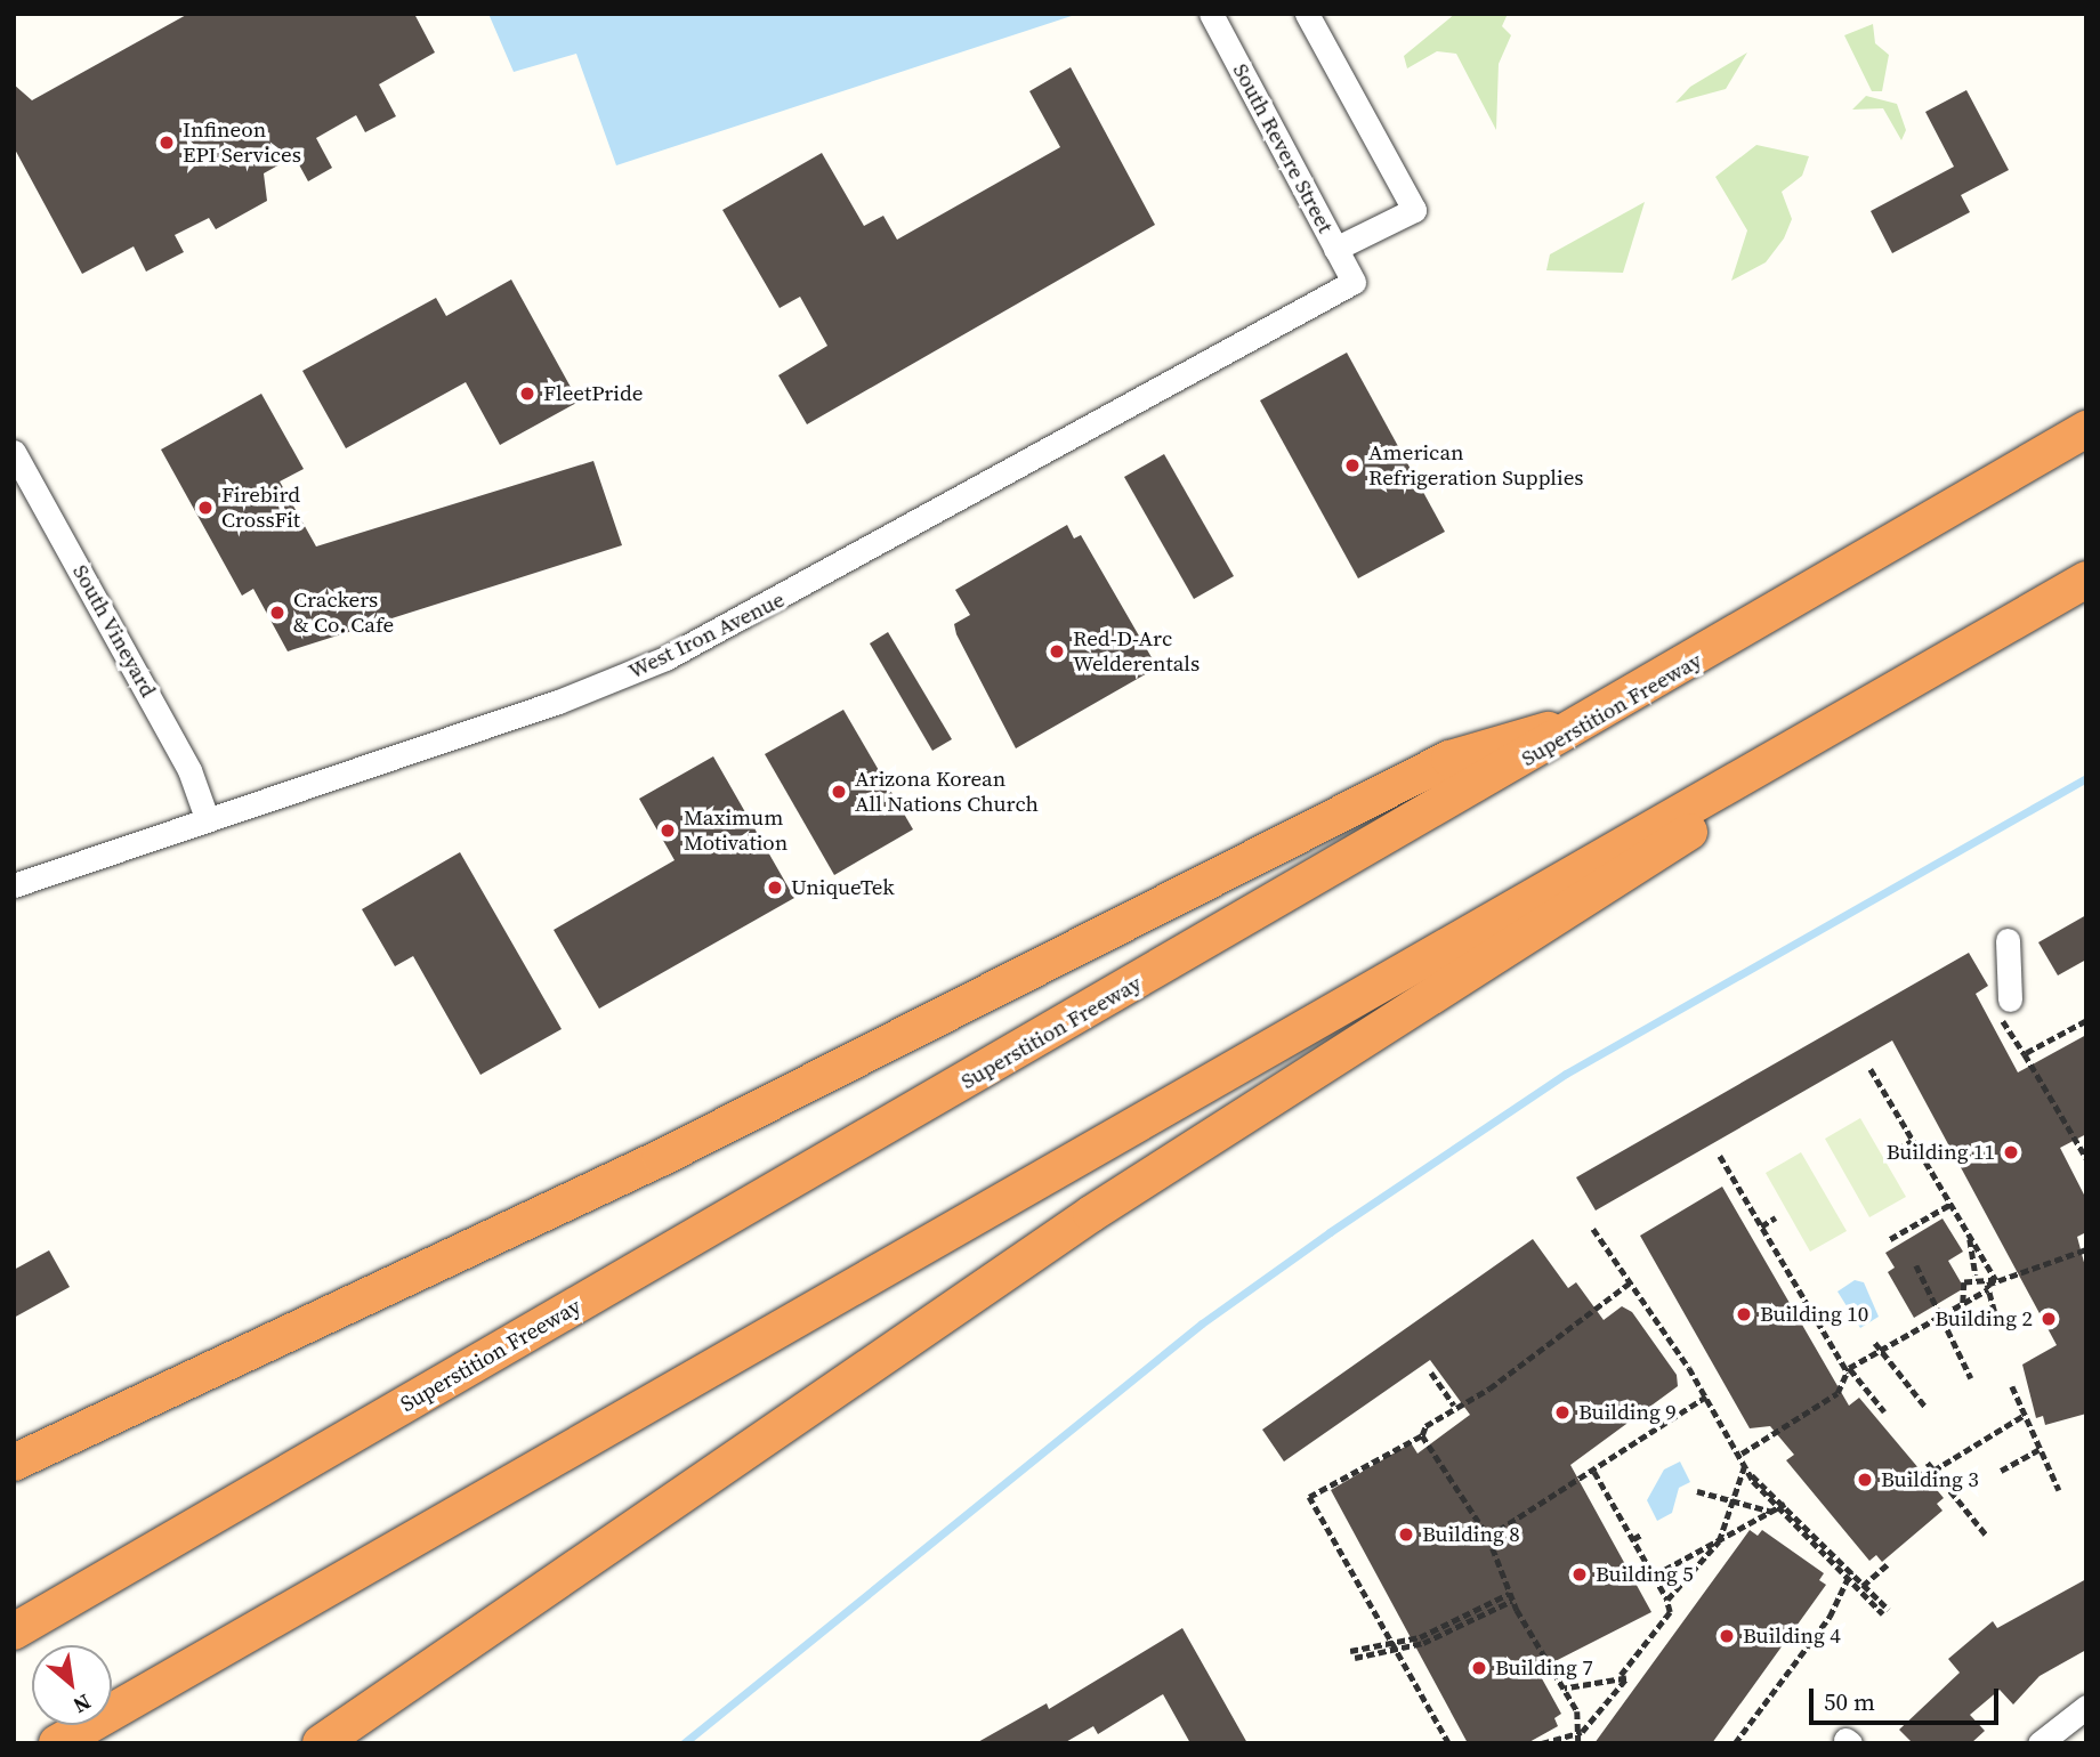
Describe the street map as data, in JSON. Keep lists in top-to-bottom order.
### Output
{
  "streets": {
    "highway": ["Superstition Freeway"],
    "street": ["South Revere Street", "South Vineyard", "West Iron Avenue"]
  },
  "crossings": [
    ["South Revere Street", "West Iron Avenue"],
    ["South Vineyard", "West Iron Avenue"]
  ],
  "places": [
    "Infineon EPI Services",
    "FleetPride",
    "American Refrigeration Supplies",
    "Firebird CrossFit",
    "Crackers & Co. Cafe",
    "Red-D-Arc Welderentals",
    "Arizona Korean All Nations Church",
    "Maximum Motivation",
    "UniqueTek",
    "Building 11",
    "Building 10",
    "Building 2",
    "Building 9",
    "Building 3",
    "Building 8",
    "Building 5",
    "Building 4",
    "Building 7"
  ],
  "scale_bar": "50 m",
  "north": "bottom right"
}
